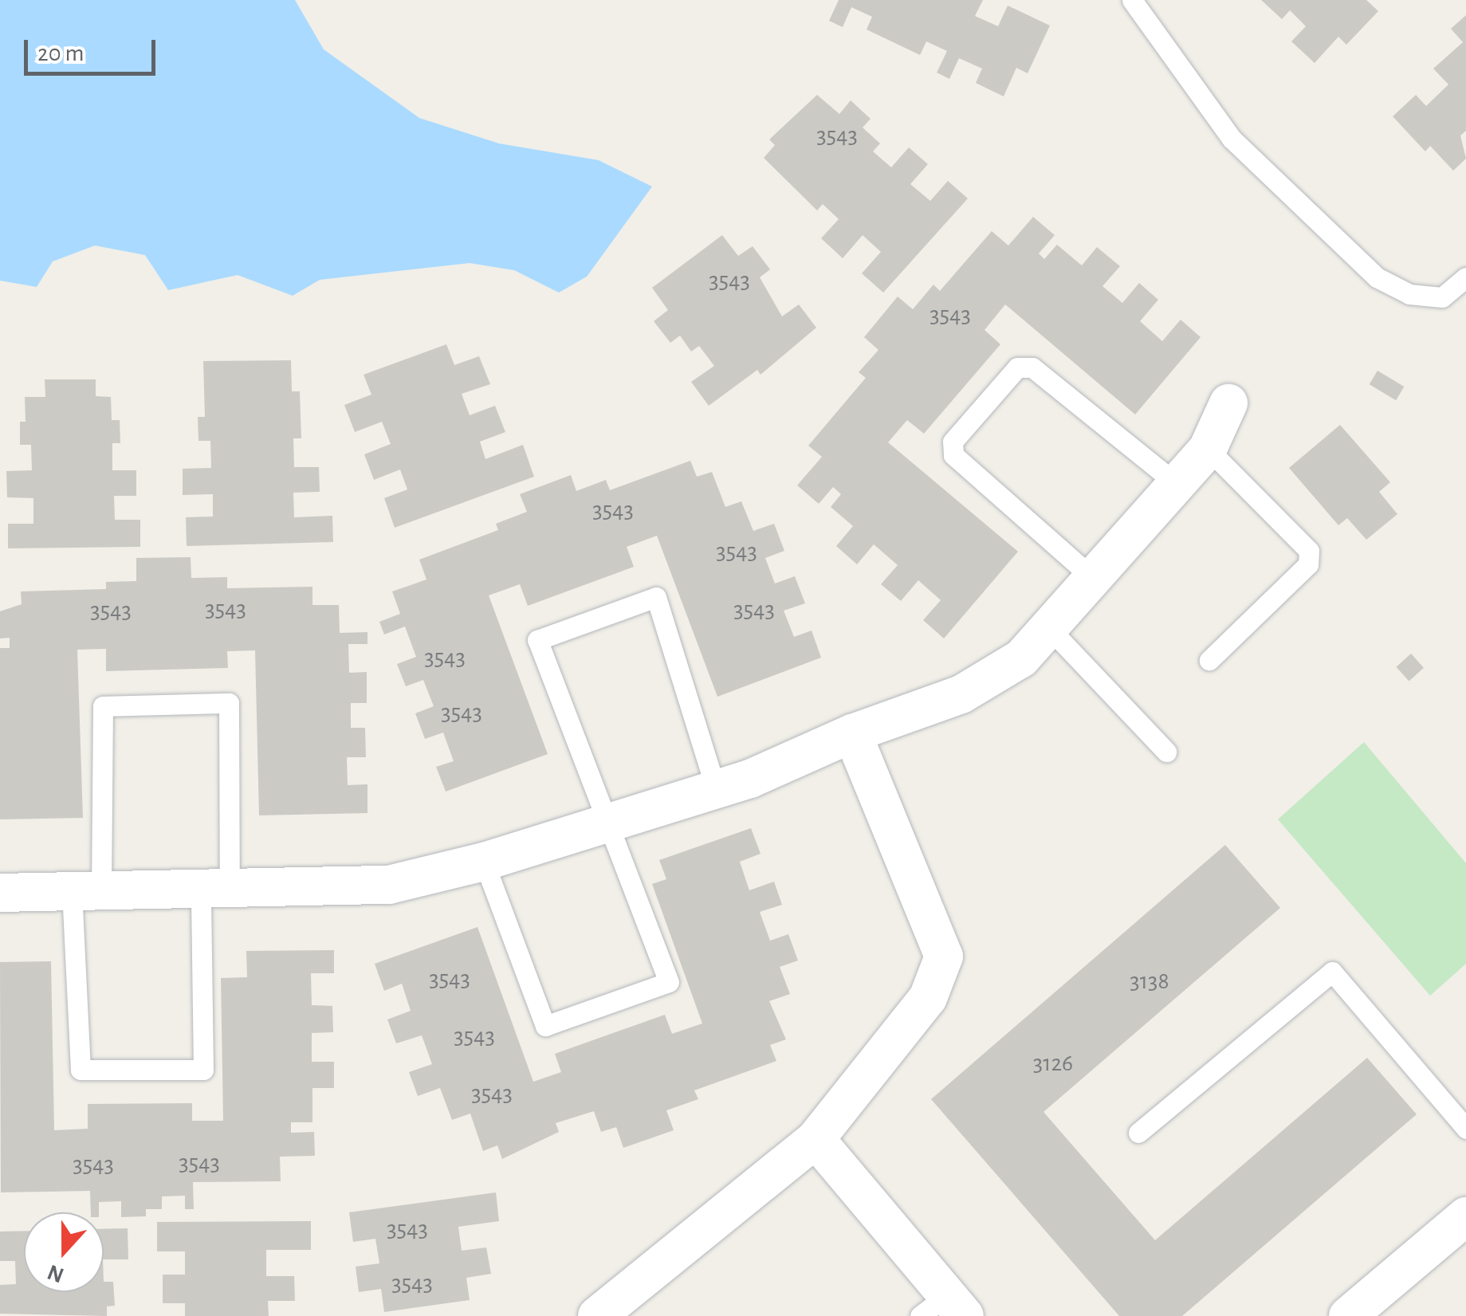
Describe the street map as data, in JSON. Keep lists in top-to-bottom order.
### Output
{
  "house_numbers": [
    "3543",
    "3543",
    "3543",
    "3543",
    "3543",
    "3543",
    "3543",
    "3543",
    "3543",
    "3543",
    "3543",
    "3138",
    "3543",
    "3126",
    "3543",
    "3543",
    "3543",
    "3543",
    "3543"
  ],
  "scale_bar": "20 m",
  "north": "bottom"
}
